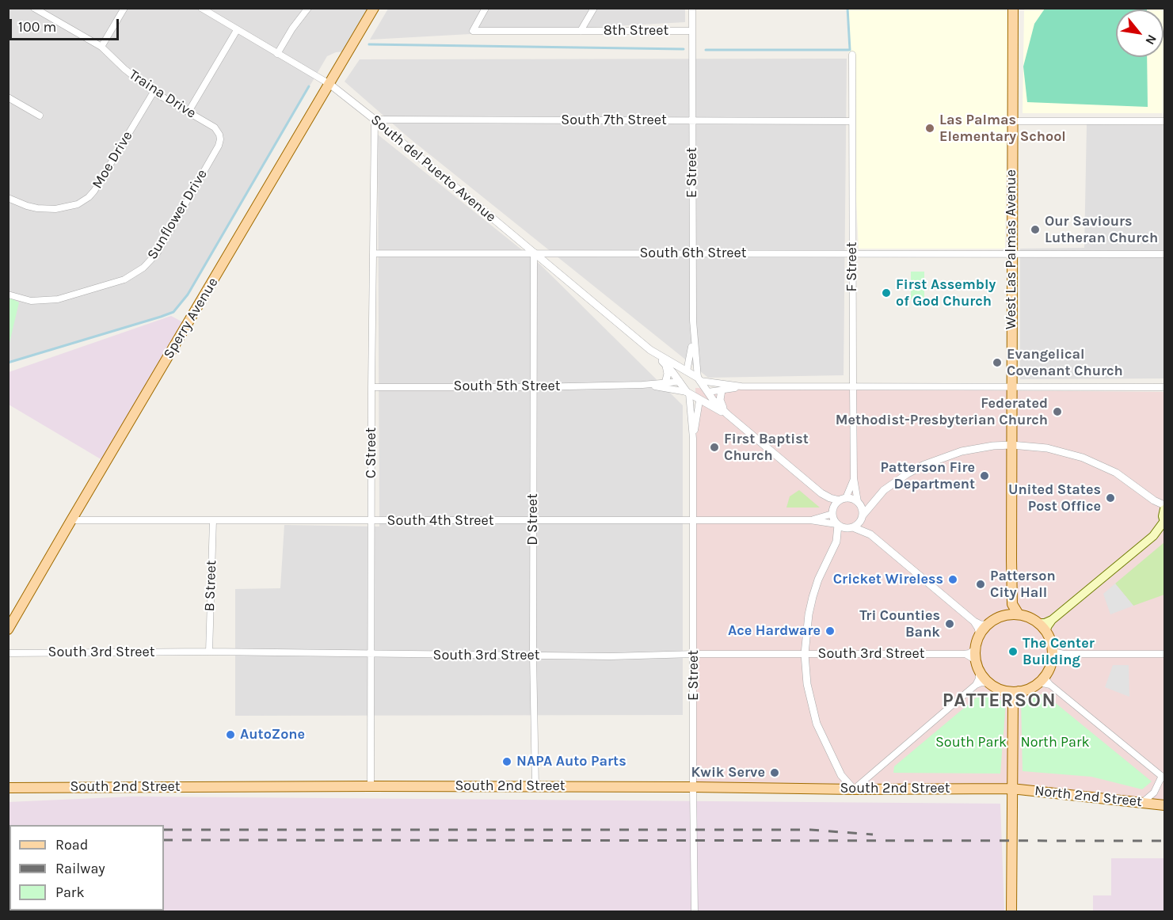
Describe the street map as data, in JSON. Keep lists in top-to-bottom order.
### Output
{
  "streets": {
    "main road": [
      "West Las Palmas Avenue",
      "Sperry Avenue",
      "South 2nd Street",
      "North 2nd Street"
    ],
    "street": [
      "8th Street",
      "Traina Drive",
      "South 7th Street",
      "Moe Drive",
      "South del Puerto Avenue",
      "E Street",
      "Sunflower Drive",
      "South 6th Street",
      "F Street",
      "South 5th Street",
      "C Street",
      "D Street",
      "South 4th Street",
      "B Street",
      "South 3rd Street"
    ]
  },
  "crossings": [
    ["8th Street", "E Street"],
    ["Traina Drive", "Moe Drive"],
    ["Traina Drive", "Sunflower Drive"],
    ["South 7th Street", "South del Puerto Avenue"],
    ["South 7th Street", "E Street"],
    ["South 7th Street", "F Street"],
    ["South 7th Street", "C Street"],
    ["South del Puerto Avenue", "E Street"],
    ["South del Puerto Avenue", "South 6th Street"],
    ["South del Puerto Avenue", "F Street"],
    ["South del Puerto Avenue", "Sperry Avenue"],
    ["South del Puerto Avenue", "South 5th Street"],
    ["South del Puerto Avenue", "C Street"],
    ["South del Puerto Avenue", "D Street"],
    ["South del Puerto Avenue", "South 4th Street"],
    ["E Street", "South 6th Street"],
    ["E Street", "South 5th Street"],
    ["E Street", "South 4th Street"],
    ["E Street", "South 3rd Street"],
    ["E Street", "South 2nd Street"],
    ["West Las Palmas Avenue", "South 6th Street"],
    ["South 6th Street", "F Street"],
    ["South 6th Street", "C Street"],
    ["South 6th Street", "D Street"],
    ["F Street", "South 4th Street"],
    ["Sperry Avenue", "South 4th Street"],
    ["South 5th Street", "C Street"],
    ["South 5th Street", "D Street"],
    ["C Street", "South 4th Street"],
    ["C Street", "South 3rd Street"],
    ["C Street", "South 2nd Street"],
    ["D Street", "South 4th Street"],
    ["D Street", "South 3rd Street"],
    ["D Street", "South 2nd Street"],
    ["South 4th Street", "B Street"],
    ["B Street", "South 3rd Street"],
    ["South 2nd Street", "North 2nd Street"]
  ],
  "districts": ["PATTERSON"],
  "parks": ["South Park", "North Park"],
  "places": [
    "Las Palmas Elementary School",
    "Our Saviours Lutheran Church",
    "First Assembly of God Church",
    "Evangelical Covenant Church",
    "Federated Methodist-Presbyterian Church",
    "First Baptist Church",
    "Patterson Fire Department",
    "United States Post Office",
    "Cricket Wireless",
    "Patterson City Hall",
    "Tri Counties Bank",
    "Ace Hardware",
    "The Center Building",
    "AutoZone",
    "NAPA Auto Parts",
    "Kwik Serve"
  ],
  "legend": ["Road", "Railway", "Park"],
  "scale_bar": "100 m",
  "north": "bottom right"
}
